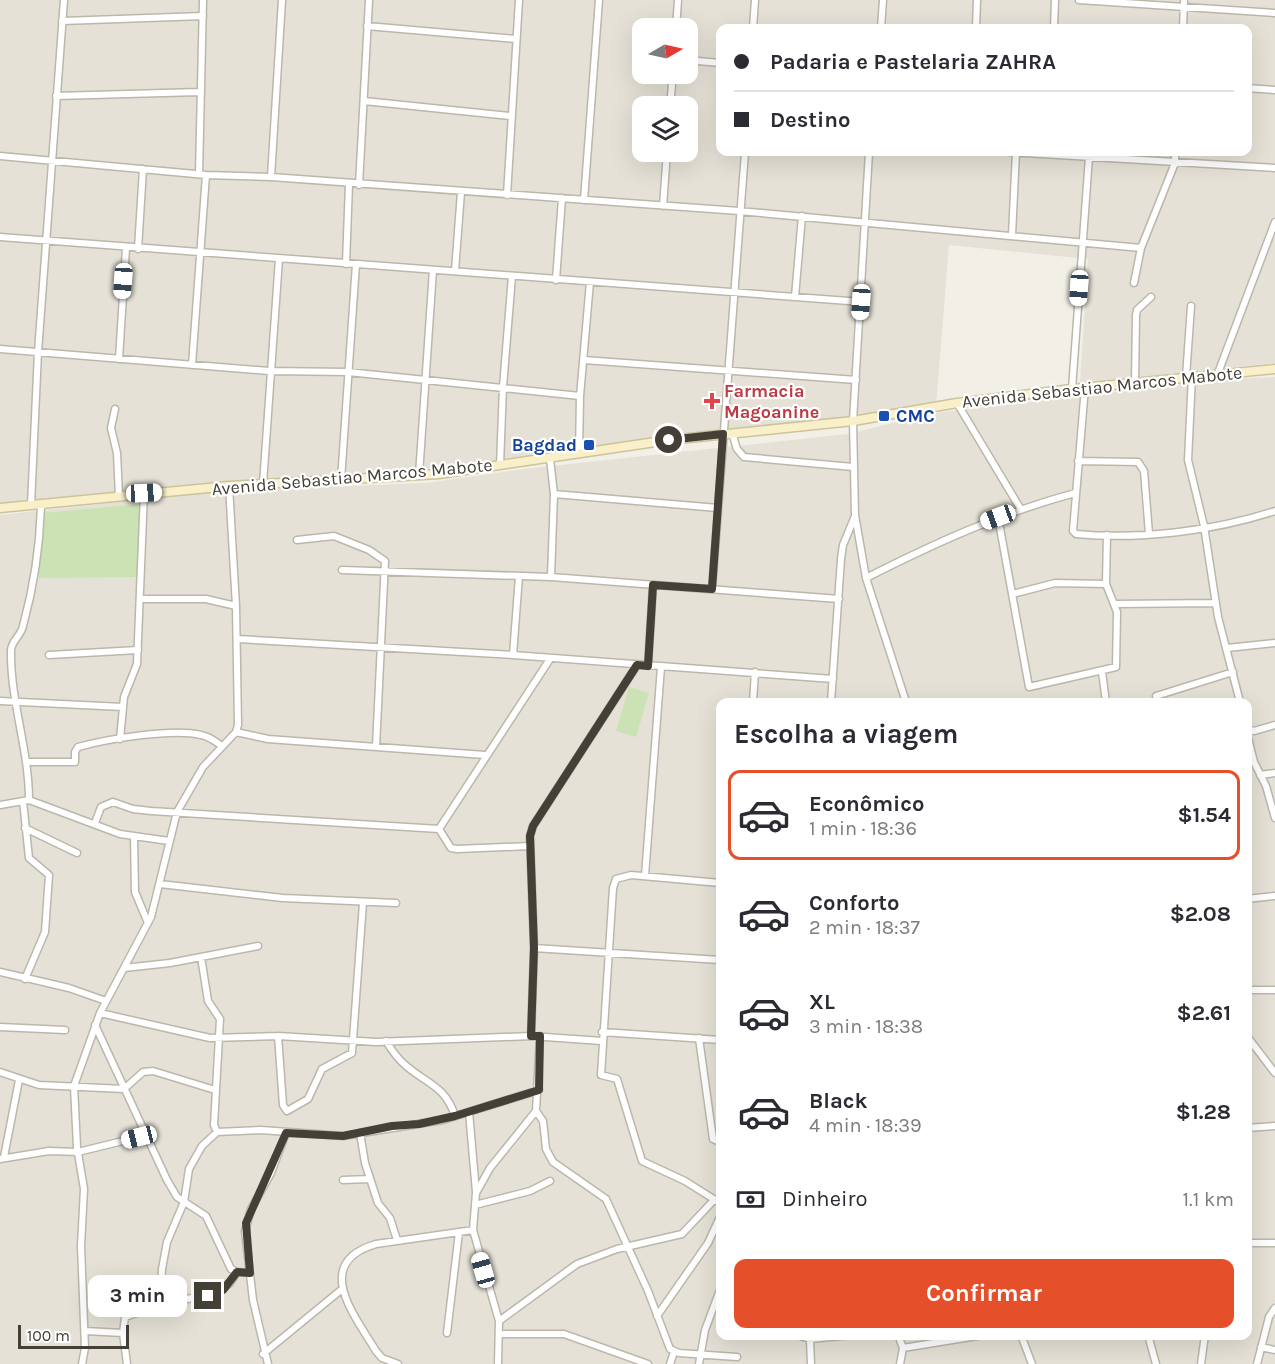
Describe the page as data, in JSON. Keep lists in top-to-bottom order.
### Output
{
  "streets": {
    "main road": ["Avenida Sebastiao Marcos Mabote"]
  },
  "places": {
    "health": ["Farmacia Magoanine"],
    "transit": ["CMC", "Bagdad"]
  },
  "scale_bar": "100 m",
  "north": "right",
  "page": {
    "banner": ["Padaria e Pastelaria ZAHRA", "Destino"],
    "heading": "Escolha a viagem",
    "list": [
      {
        "name": "Econômico",
        "note": "1 min · 18:36",
        "value": "$1.54"
      },
      {
        "name": "Conforto",
        "note": "2 min · 18:37",
        "value": "$2.08"
      },
      {
        "name": "XL",
        "note": "3 min · 18:38",
        "value": "$2.61"
      },
      {
        "name": "Black",
        "note": "4 min · 18:39",
        "value": "$1.28"
      }
    ],
    "pay": ["Dinheiro", "1.1 km"],
    "buttons": "Confirmar",
    "bubble": "3 min",
    "scale": "100 m"
  }
}
